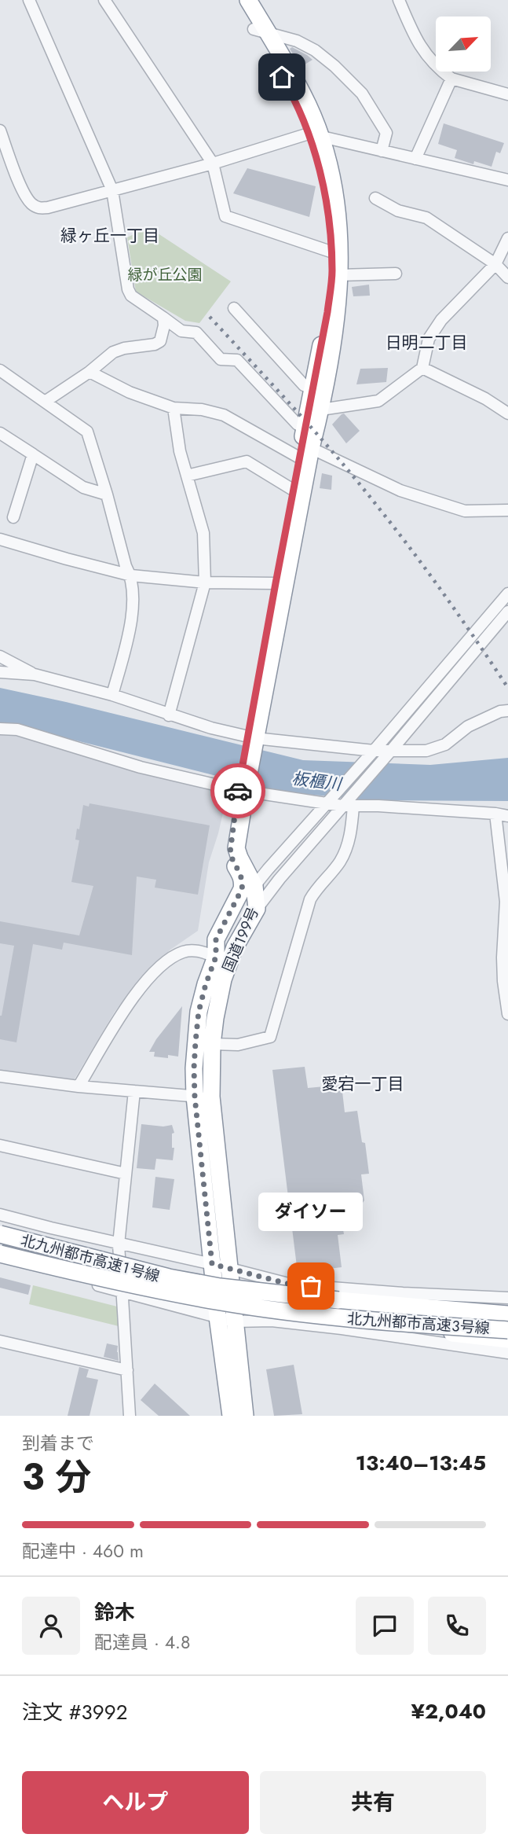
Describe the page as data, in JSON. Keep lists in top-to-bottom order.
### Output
{
  "streets": {
    "highway": ["国道199号", "北九州都市高速１号線", "北九州都市高速３号線"]
  },
  "crossings": [
    ["北九州都市高速１号線", "北九州都市高速３号線"]
  ],
  "districts": ["緑ヶ丘一丁目", "日明二丁目", "愛宕一丁目"],
  "water": ["板櫃川"],
  "parks": ["緑が丘公園"],
  "places": ["ダイソー"],
  "north": "top right",
  "page": {
    "bubble": "ダイソー",
    "heading": ["3 分", "到着まで", "13:40–13:45"],
    "panel": [
      "鈴木",
      "配達員 · 4.8",
      "注文 #3992",
      "¥2,040"
    ],
    "bar": "配達中 · 460 m",
    "buttons": ["ヘルプ", "共有"]
  }
}
